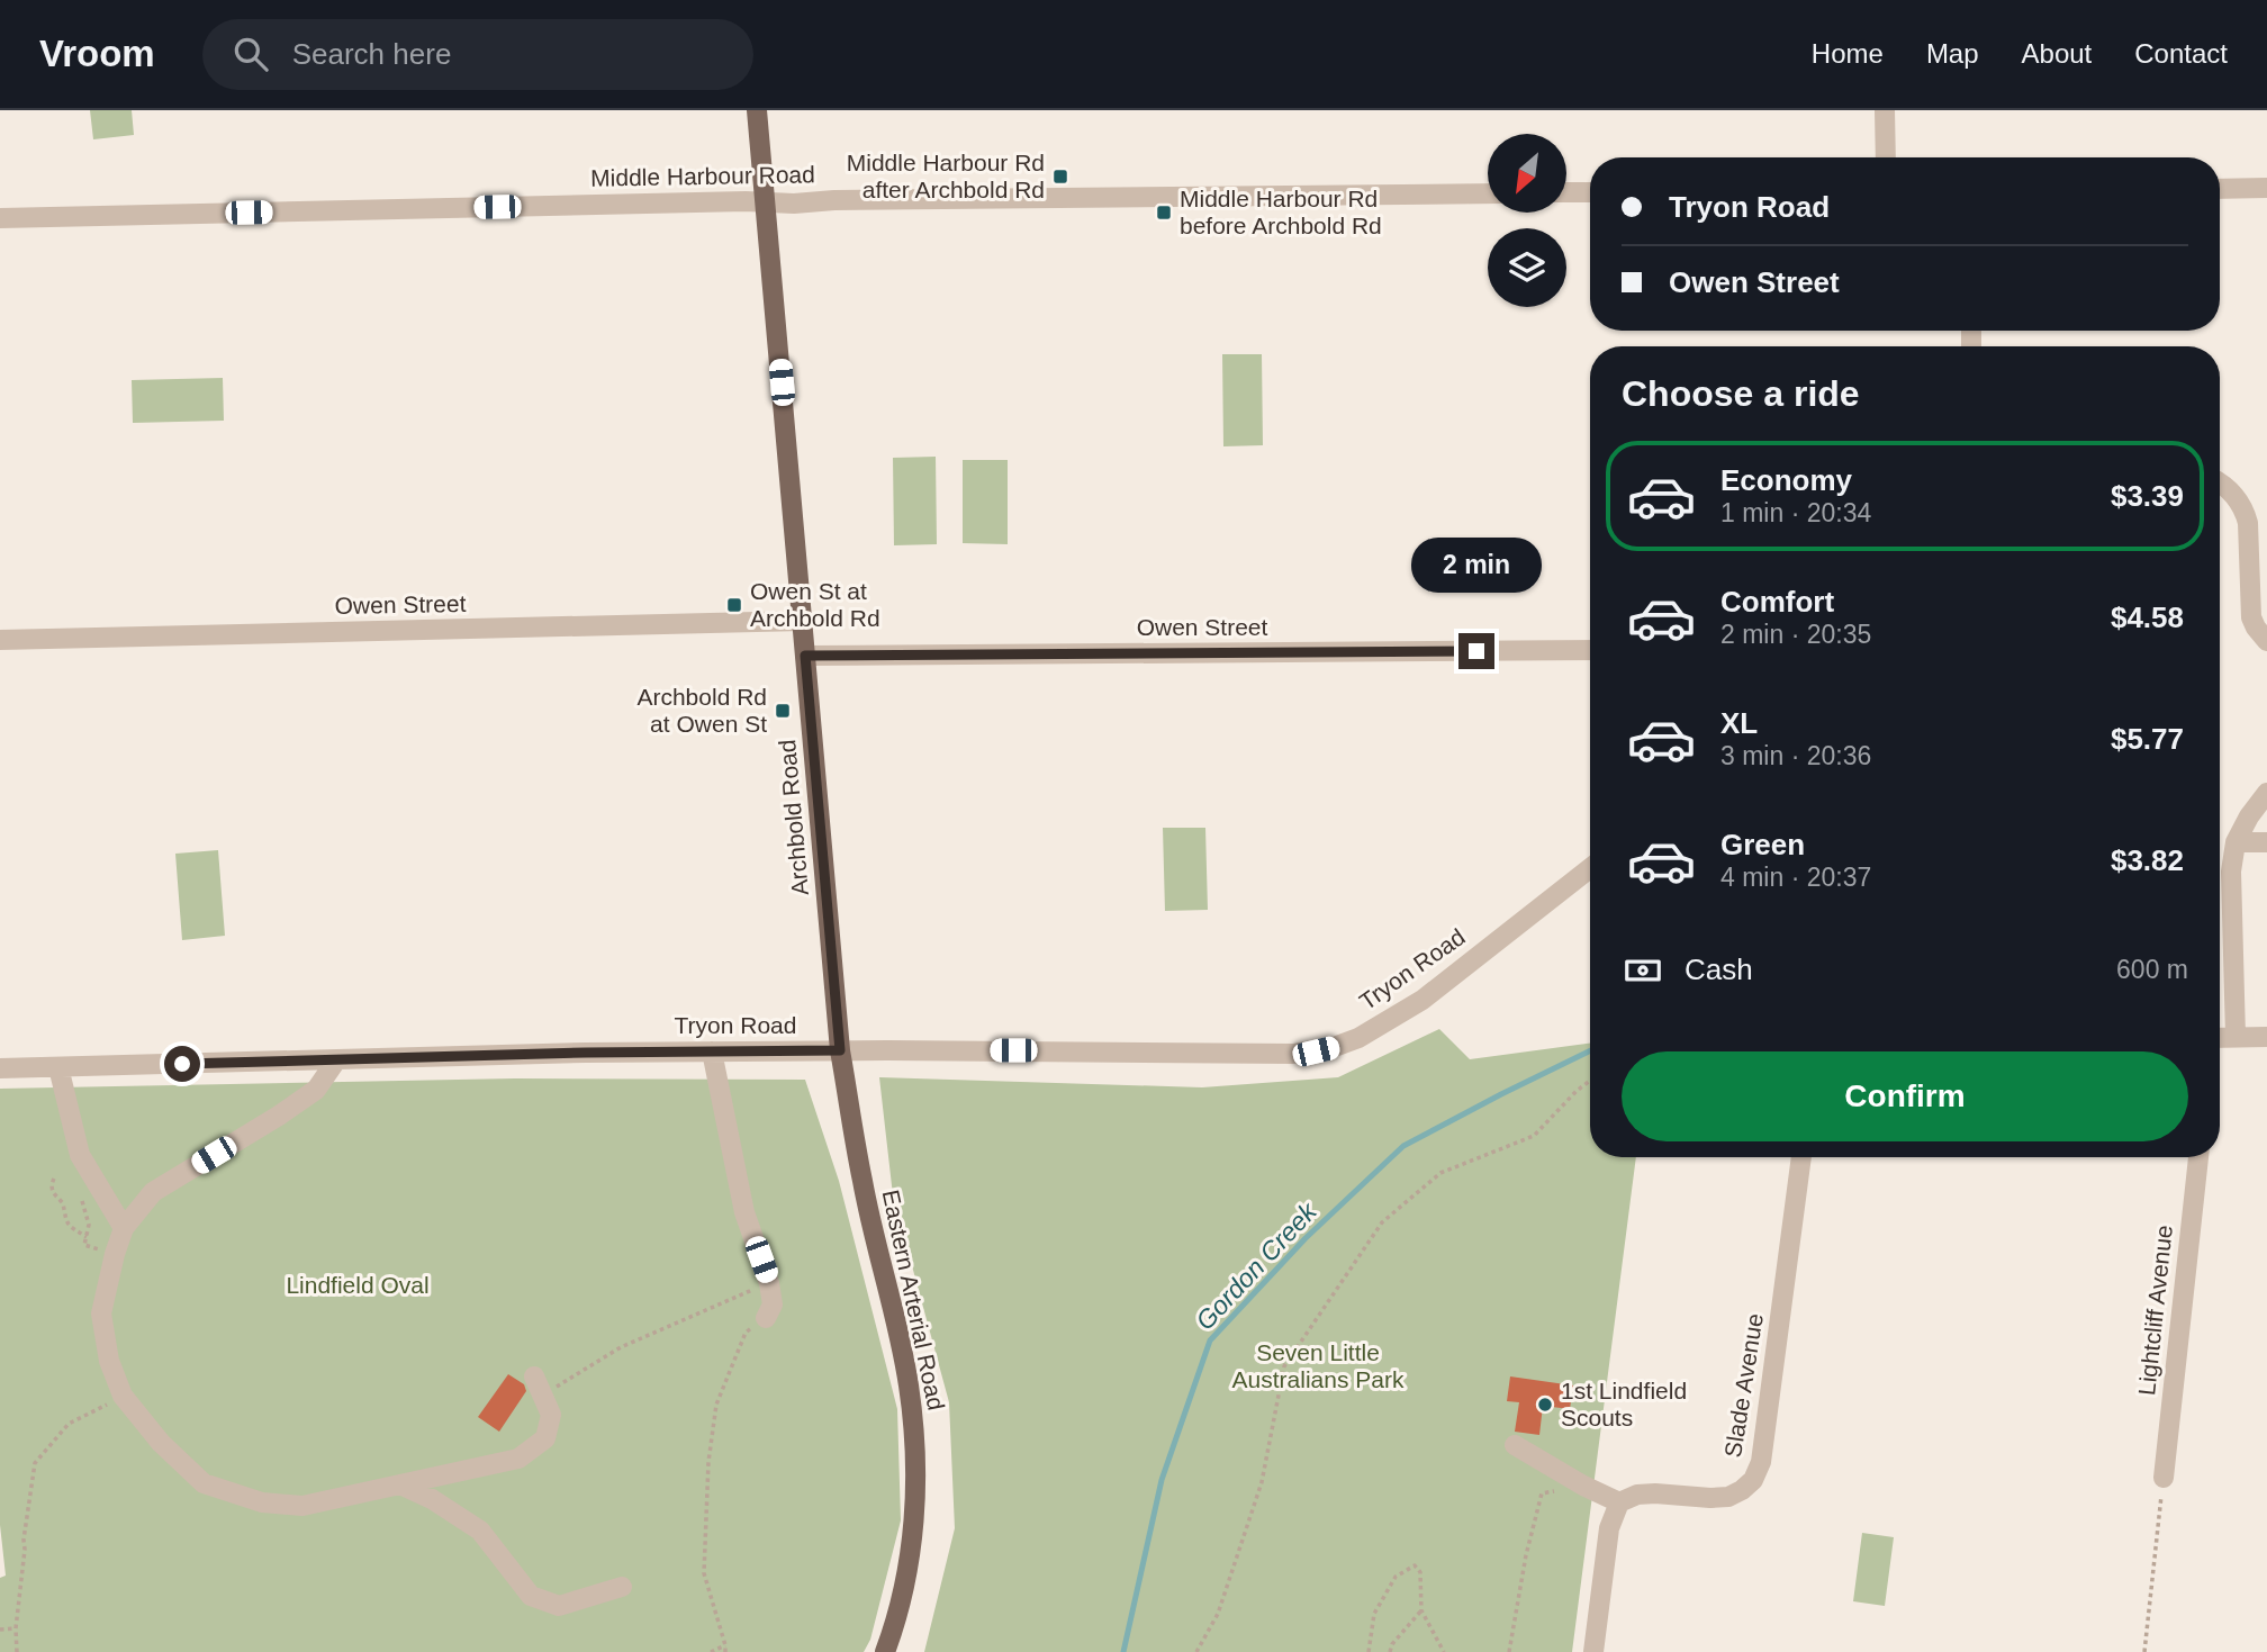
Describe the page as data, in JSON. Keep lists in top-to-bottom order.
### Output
{
  "streets": {
    "main road": ["Archbold Road", "Eastern Arterial Road"],
    "street": [
      "Middle Harbour Road",
      "Owen Street",
      "Tryon Road",
      "Lightcliff Avenue",
      "Slade Avenue"
    ]
  },
  "crossings": [
    ["Middle Harbour Road", "Archbold Road"],
    ["Owen Street", "Archbold Road"],
    ["Archbold Road", "Tryon Road"],
    ["Archbold Road", "Eastern Arterial Road"],
    ["Tryon Road", "Eastern Arterial Road"]
  ],
  "water": ["Gordon Creek"],
  "parks": ["Lindfield Oval", "Seven Little Australians Park"],
  "places": {
    "transit": [
      "Middle Harbour Rd after Archbold Rd",
      "Middle Harbour Rd before Archbold Rd",
      "Owen St at Archbold Rd",
      "Archbold Rd at Owen St"
    ],
    "other": ["1st Lindfield Scouts"]
  },
  "north": "bottom left",
  "page": {
    "header": "Vroom",
    "search": "Search here",
    "nav": [
      "Home",
      "Map",
      "About",
      "Contact"
    ],
    "banner": ["Tryon Road", "Owen Street"],
    "heading": "Choose a ride",
    "list": [
      {
        "name": "Economy",
        "note": "1 min · 20:34",
        "value": "$3.39"
      },
      {
        "name": "Comfort",
        "note": "2 min · 20:35",
        "value": "$4.58"
      },
      {
        "name": "XL",
        "note": "3 min · 20:36",
        "value": "$5.77"
      },
      {
        "name": "Green",
        "note": "4 min · 20:37",
        "value": "$3.82"
      }
    ],
    "bubble": "2 min",
    "pay": ["Cash", "600 m"],
    "buttons": "Confirm"
  }
}
